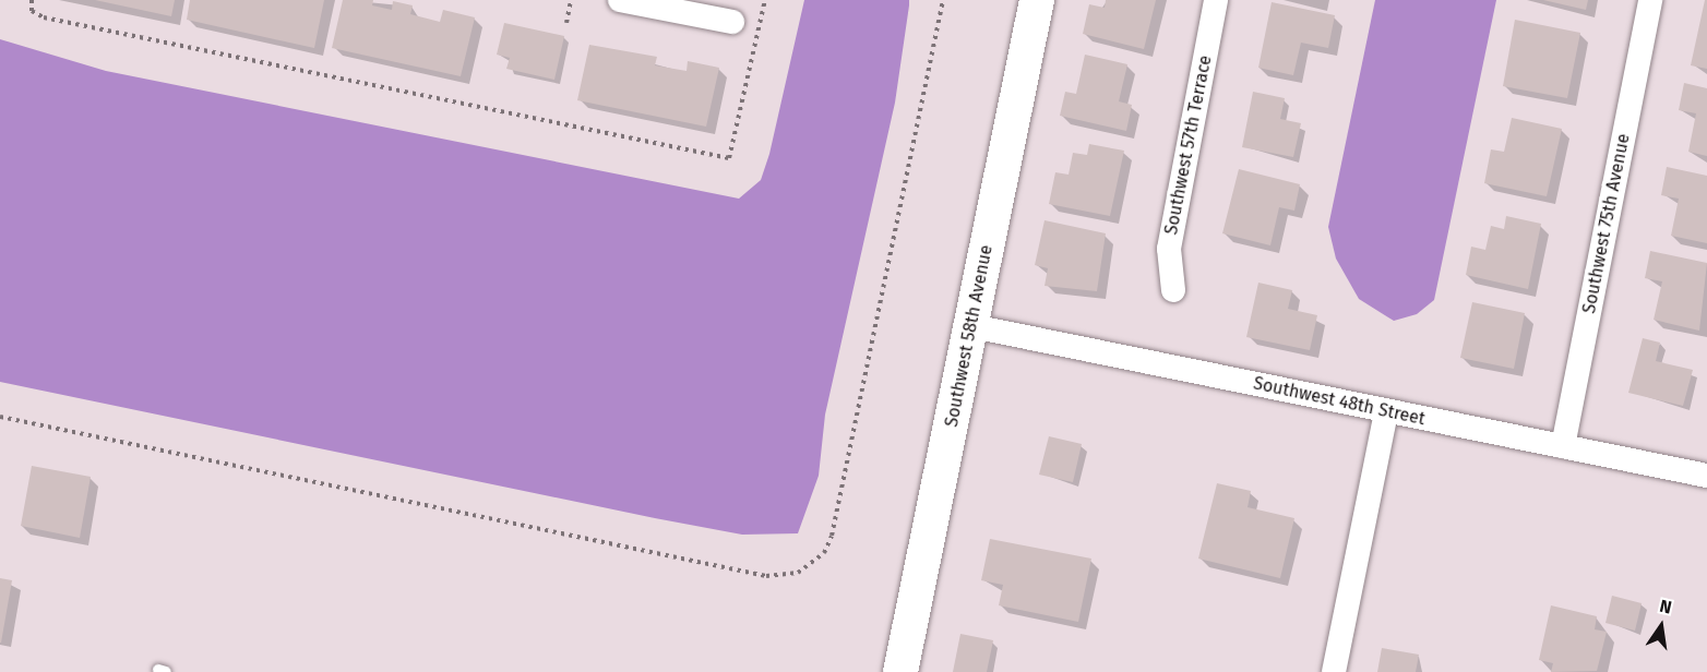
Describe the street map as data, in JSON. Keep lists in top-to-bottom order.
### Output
{
  "streets": {
    "street": [
      "Southwest 57th Terrace",
      "Southwest 75th Avenue",
      "Southwest 58th Avenue",
      "Southwest 48th Street"
    ]
  },
  "crossings": [
    ["Southwest 75th Avenue", "Southwest 48th Street"],
    ["Southwest 58th Avenue", "Southwest 48th Street"]
  ],
  "north": "top"
}
